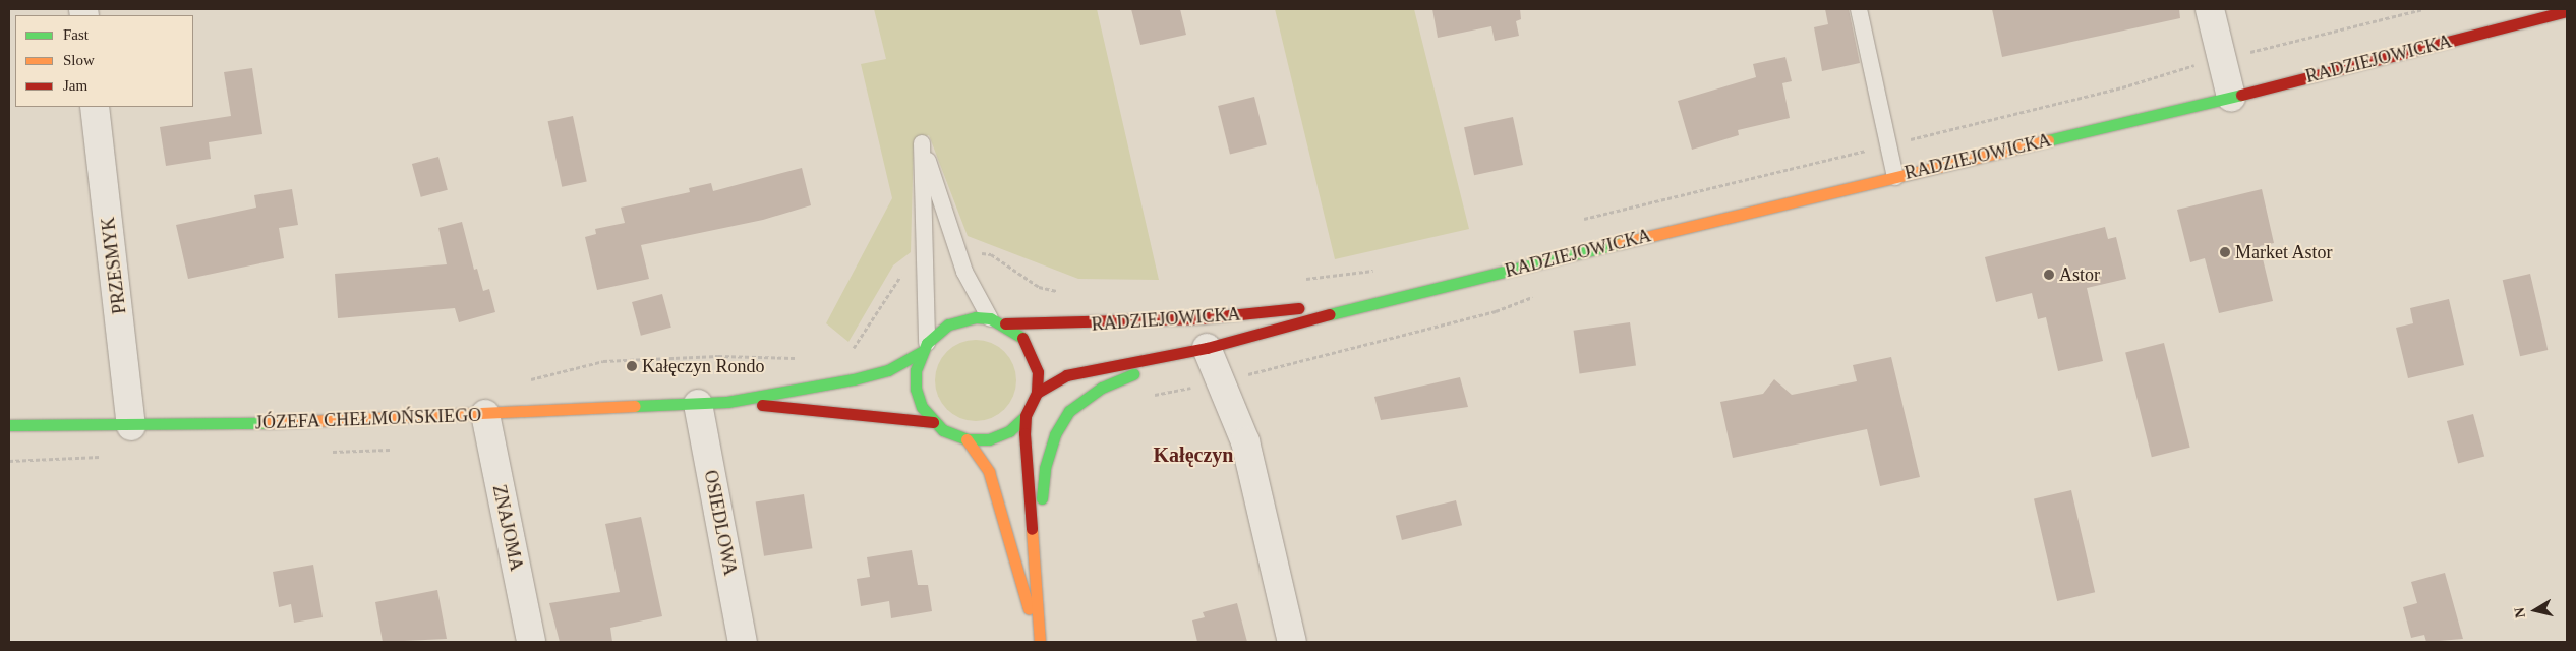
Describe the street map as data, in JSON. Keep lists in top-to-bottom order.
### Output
{
  "streets": {
    "main road": ["RADZIEJOWICKA", "JÓZEFA CHEŁMOŃSKIEGO"],
    "street": ["PRZESMYK", "OSIEDLOWA", "ZNAJOMA"]
  },
  "crossings": [
    ["RADZIEJOWICKA", "JÓZEFA CHEŁMOŃSKIEGO"],
    ["PRZESMYK", "JÓZEFA CHEŁMOŃSKIEGO"],
    ["JÓZEFA CHEŁMOŃSKIEGO", "OSIEDLOWA"],
    ["JÓZEFA CHEŁMOŃSKIEGO", "ZNAJOMA"]
  ],
  "districts": ["Kałęczyn"],
  "places": ["Market Astor", "Astor", "Kałęczyn Rondo"],
  "legend": ["Fast", "Slow", "Jam"],
  "north": "left"
}
